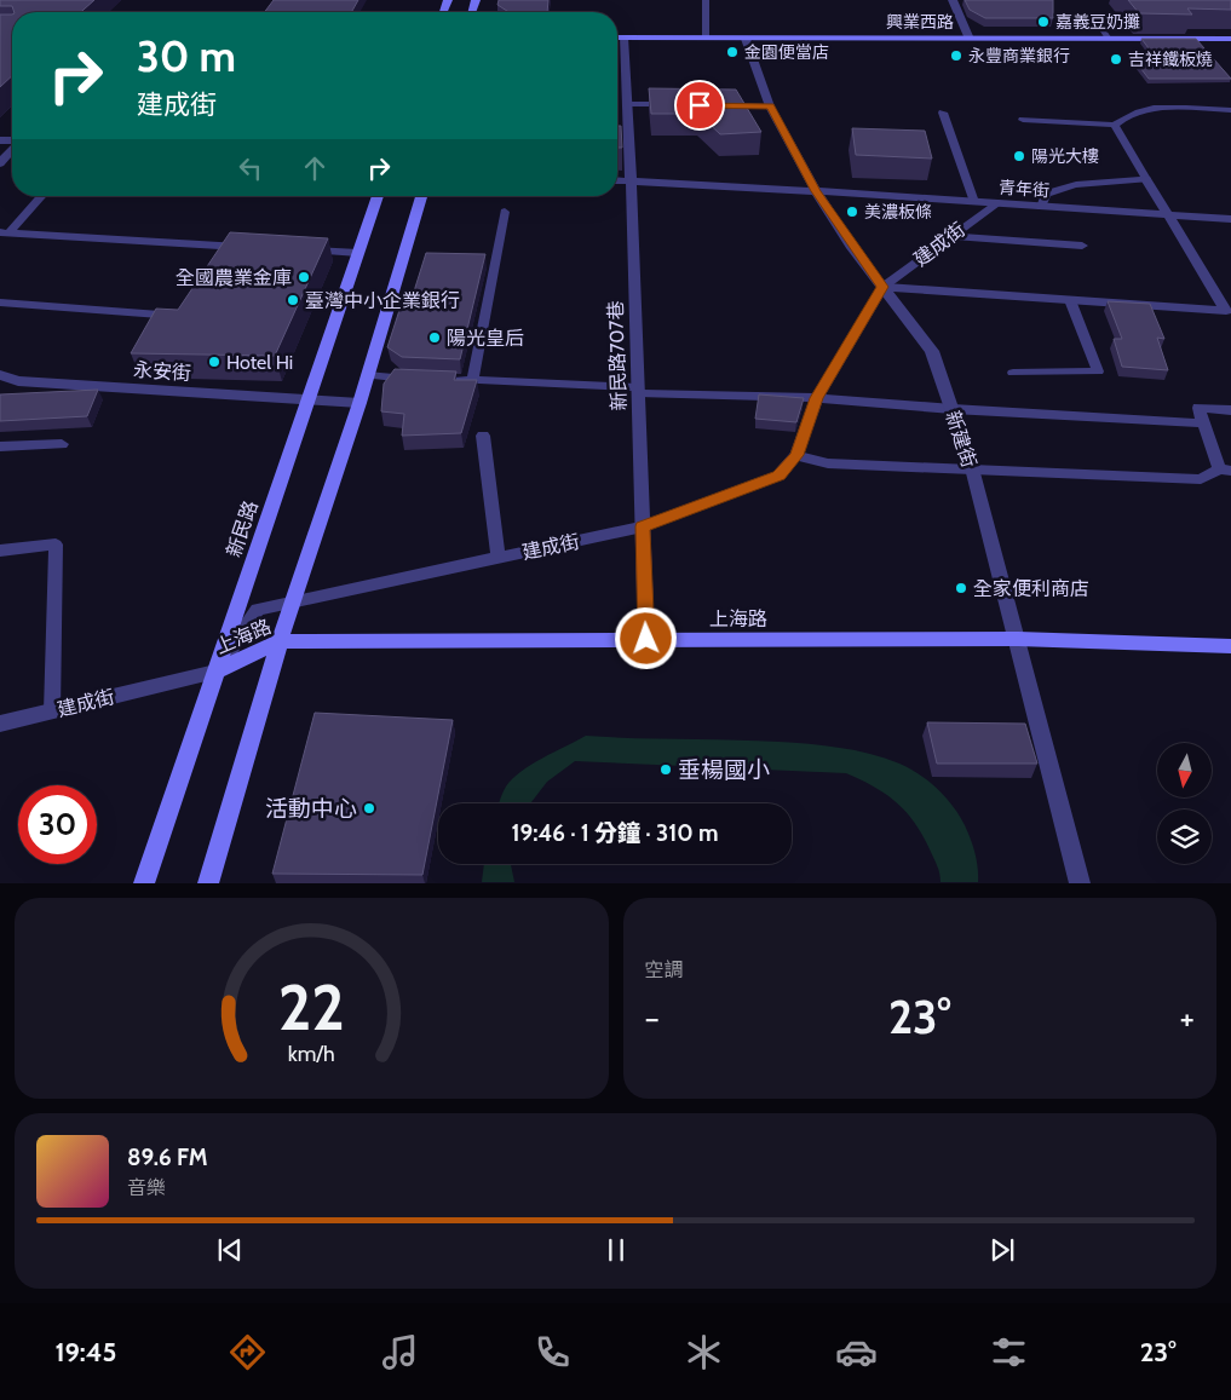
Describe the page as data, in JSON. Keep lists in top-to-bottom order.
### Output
{
  "streets": {
    "street": [
      "興業西路",
      "青年街",
      "建成街",
      "新民路707巷",
      "永安街",
      "新建街",
      "新民路",
      "上海路"
    ]
  },
  "crossings": [
    ["興業西路", "新建街"],
    ["青年街", "建成街"],
    ["青年街", "新建街"],
    ["建成街", "新民路707巷"],
    ["建成街", "新建街"],
    ["建成街", "新民路"],
    ["建成街", "上海路"],
    ["新民路707巷", "上海路"],
    ["永安街", "新民路"],
    ["新建街", "上海路"],
    ["新民路", "上海路"]
  ],
  "places": [
    "嘉義豆奶攤",
    "金園便當店",
    "永豐商業銀行",
    "吉祥鐵板燒",
    "陽光大樓",
    "美濃板條",
    "全國農業金庫",
    "臺灣中小企業銀行",
    "陽光皇后",
    "Hotel Hi",
    "全家便利商店",
    "垂楊國小",
    "活動中心"
  ],
  "north": "bottom",
  "page": {
    "turn": ["30 m", "建成街"],
    "limit": "30",
    "trip": "19:46 · 1 分鐘 · 310 m",
    "tile": "空調",
    "heat": ["−", "23°", "+"],
    "song": ["89.6 FM", "音樂"],
    "tabs": ["19:45", "23°"],
    "gauge": ["22", "km/h"]
  }
}
